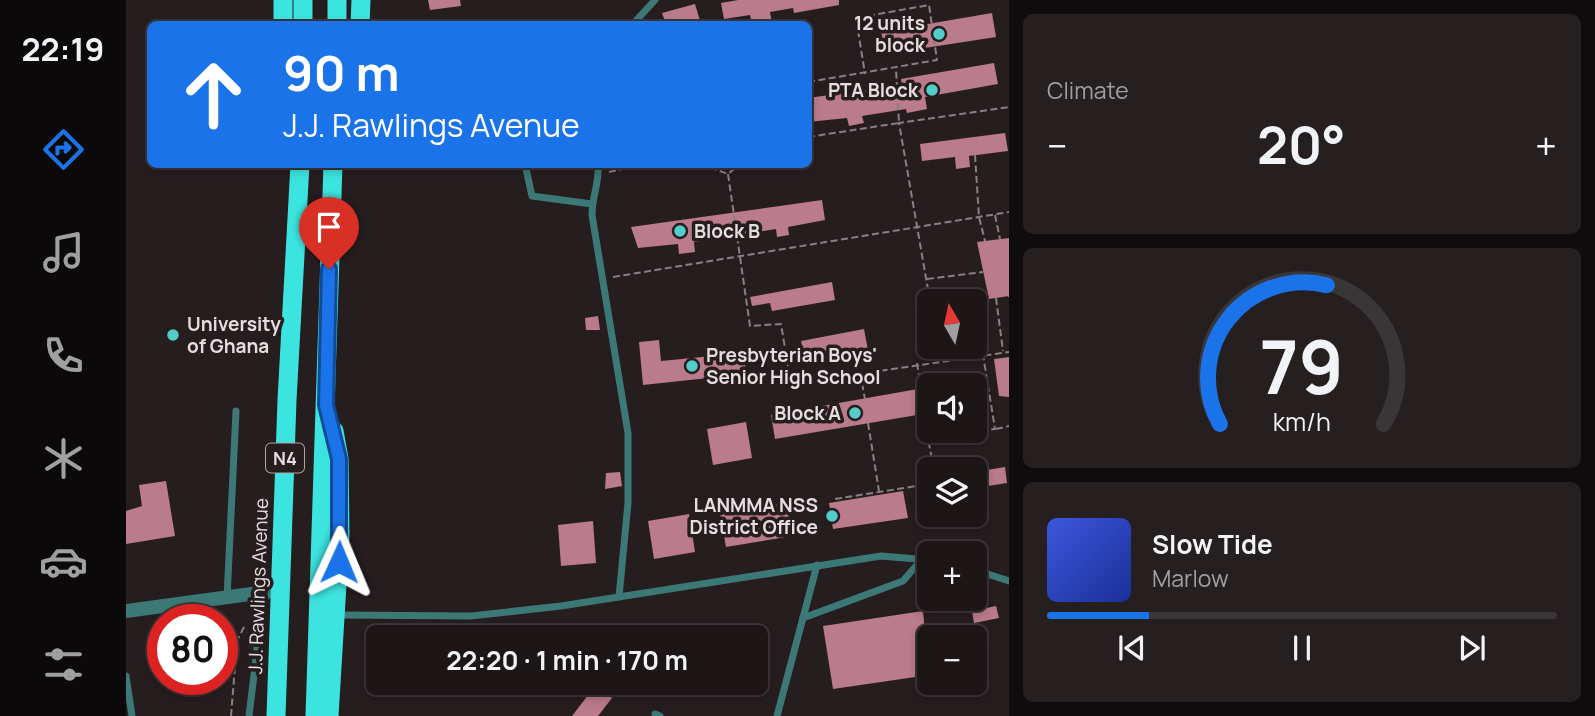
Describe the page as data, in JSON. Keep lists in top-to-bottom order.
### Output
{
  "streets": {
    "highway": ["N4", "J.J. Rawlings Avenue"]
  },
  "places": [
    "12 units block",
    "PTA Block",
    "Block B",
    "University of Ghana",
    "Presbyterian Boys' Senior High School",
    "Block A",
    "LANMMA NSS District Office"
  ],
  "north": "top",
  "page": {
    "tabs": "22:19",
    "tile": "Climate",
    "turn": ["90 m", "J.J. Rawlings Avenue"],
    "heat": ["−", "20°", "+"],
    "map_buttons": ["+", "−"],
    "song": ["Slow Tide", "Marlow"],
    "limit": "80",
    "trip": "22:20 · 1 min · 170 m",
    "gauge": ["79", "km/h"]
  }
}
